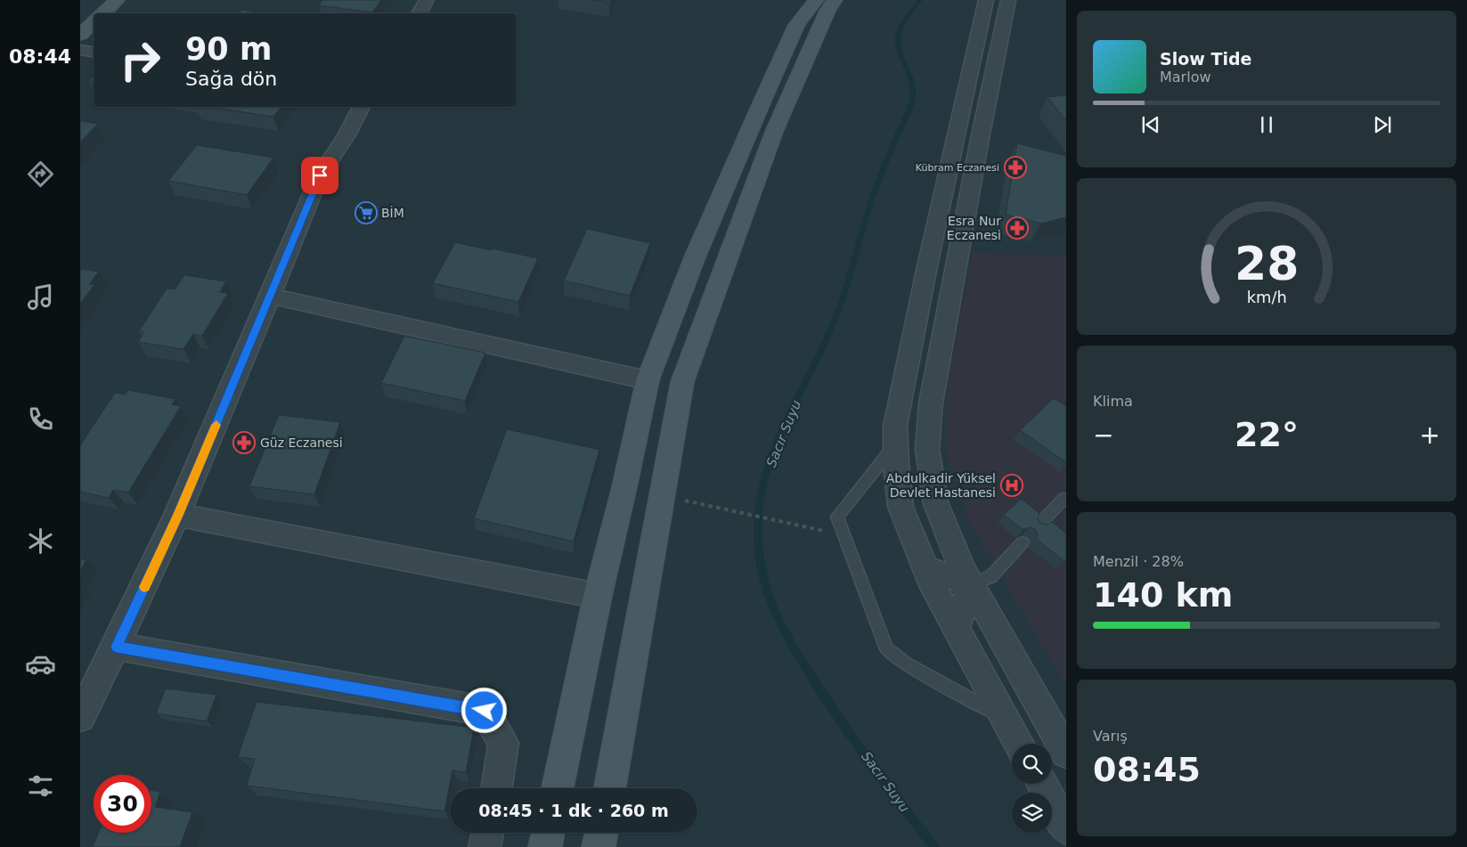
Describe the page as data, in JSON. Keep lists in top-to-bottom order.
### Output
{
  "water": ["Sacır Suyu"],
  "places": {
    "pharmacy": ["Kübram Eczanesi", "Esra Nur Eczanesi", "Güz Eczanesi"],
    "supermarket": ["BİM"],
    "hospital": ["Abdulkadir Yüksel Devlet Hastanesi"]
  },
  "page": {
    "tabs": "08:44",
    "turn": ["90 m", "Sağa dön"],
    "song": ["Slow Tide", "Marlow"],
    "tile": [
      "Klima",
      ["Menzil · 28%", "140 km"],
      ["Varış", "08:45"]
    ],
    "heat": ["−", "22°", "+"],
    "limit": "30",
    "trip": "08:45 · 1 dk · 260 m",
    "gauge": ["28", "km/h"]
  }
}
